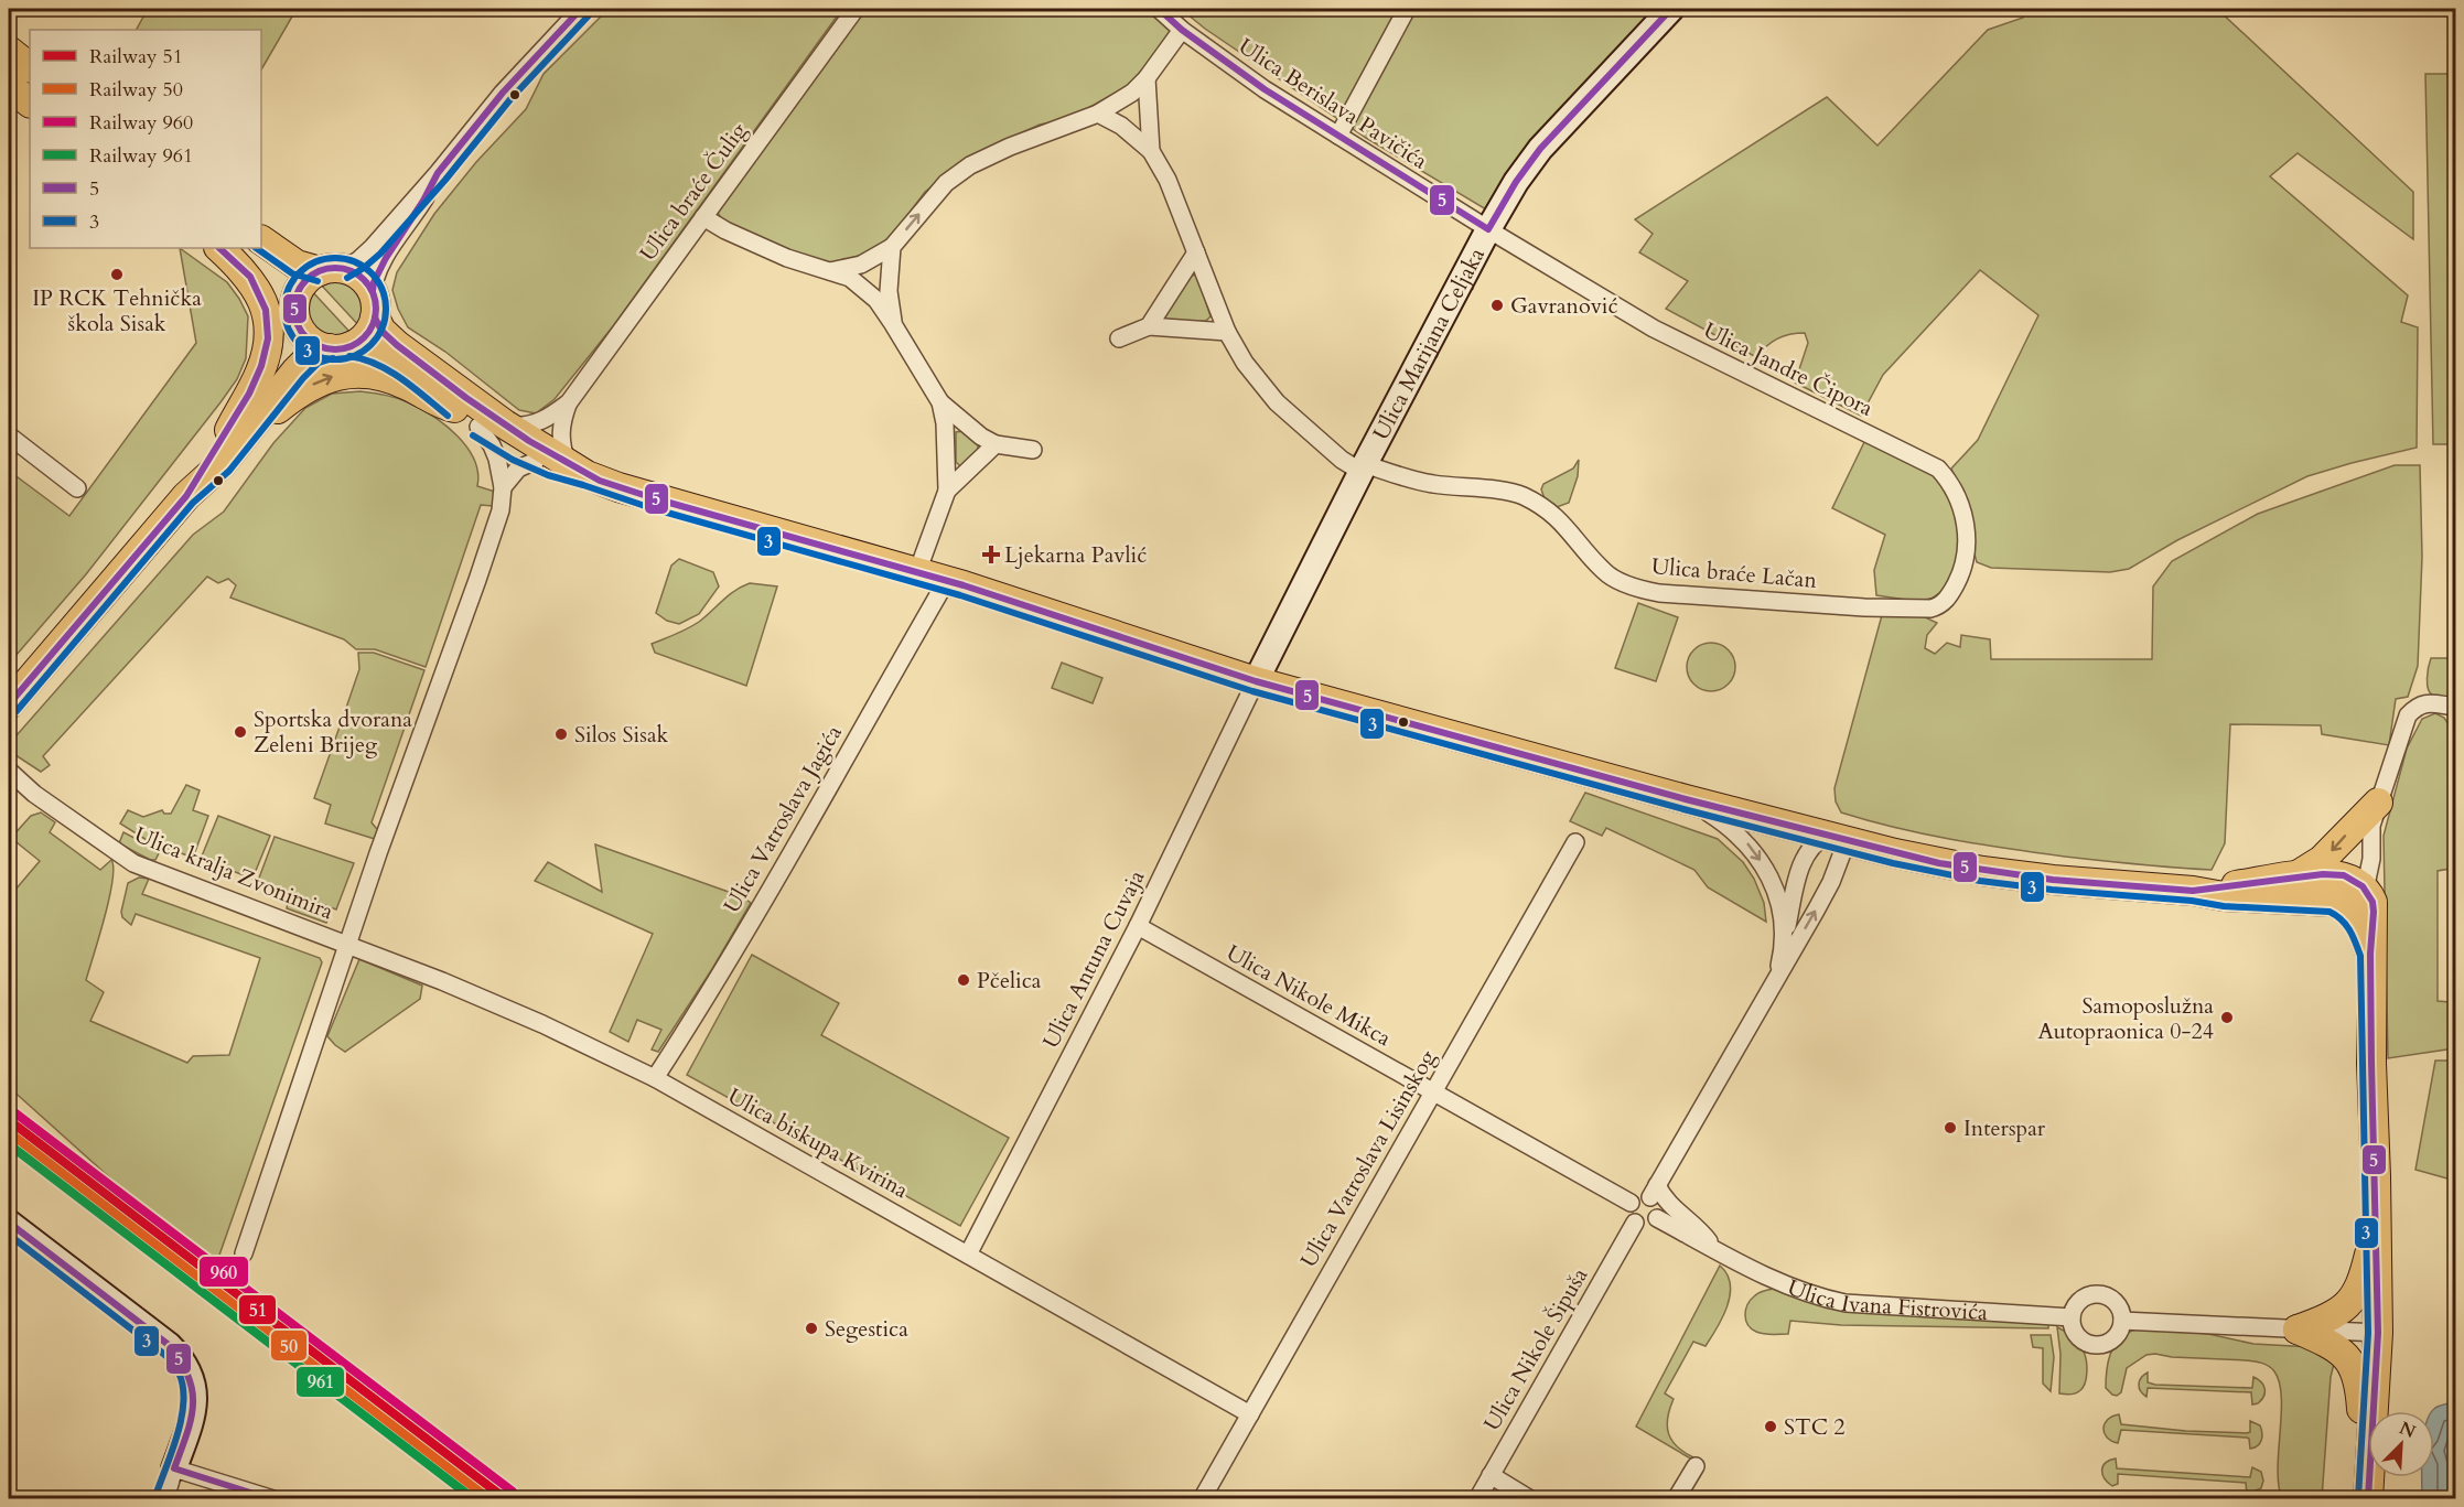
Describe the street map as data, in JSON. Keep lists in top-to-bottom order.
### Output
{
  "streets": {
    "main road": ["Ulica Marijana Celjaka"],
    "street": [
      "Ulica Berislava Pavičića",
      "Ulica braće Čulig",
      "Ulica Jandre Čipora",
      "Ulica braće Lačan",
      "Ulica Vatroslava Jagića",
      "Ulica kralja Zvonimira",
      "Ulica Antuna Cuvaja",
      "Ulica Nikole Mikca",
      "Ulica biskupa Kvirina",
      "Ulica Vatroslava Lisinskog",
      "Ulica Ivana Fistrovića",
      "Ulica Nikole Šipuša"
    ]
  },
  "crossings": [
    ["Ulica Berislava Pavičića", "Ulica Marijana Celjaka"],
    ["Ulica Berislava Pavičića", "Ulica Jandre Čipora"],
    ["Ulica braće Čulig", "Ulica kralja Zvonimira"],
    ["Ulica Marijana Celjaka", "Ulica Jandre Čipora"],
    ["Ulica Marijana Celjaka", "Ulica braće Lačan"],
    ["Ulica Marijana Celjaka", "Ulica Antuna Cuvaja"],
    ["Ulica Jandre Čipora", "Ulica braće Lačan"],
    ["Ulica Vatroslava Jagića", "Ulica biskupa Kvirina"],
    ["Ulica kralja Zvonimira", "Ulica biskupa Kvirina"],
    ["Ulica Antuna Cuvaja", "Ulica Nikole Mikca"],
    ["Ulica Antuna Cuvaja", "Ulica biskupa Kvirina"],
    ["Ulica Nikole Mikca", "Ulica Vatroslava Lisinskog"],
    ["Ulica Nikole Mikca", "Ulica Ivana Fistrovića"],
    ["Ulica Nikole Mikca", "Ulica Nikole Šipuša"],
    ["Ulica biskupa Kvirina", "Ulica Vatroslava Lisinskog"],
    ["Ulica Ivana Fistrovića", "Ulica Nikole Šipuša"]
  ],
  "places": {
    "other": [
      "IP RCK Tehnička škola Sisak",
      "Gavranović",
      "Sportska dvorana Zeleni Brijeg",
      "Silos Sisak",
      "Pčelica",
      "Samoposlužna Autopraonica 0-24",
      "Interspar",
      "Segestica",
      "STC 2"
    ],
    "health": ["Ljekarna Pavlić"]
  },
  "lines": [
    "transit line 5",
    "transit line 3",
    "rail line 960",
    "rail line 51",
    "rail line 50",
    "rail line 961"
  ],
  "legend": [
    "Railway 51",
    "Railway 50",
    "Railway 960",
    "Railway 961",
    "5",
    "3"
  ],
  "north": "top right"
}
